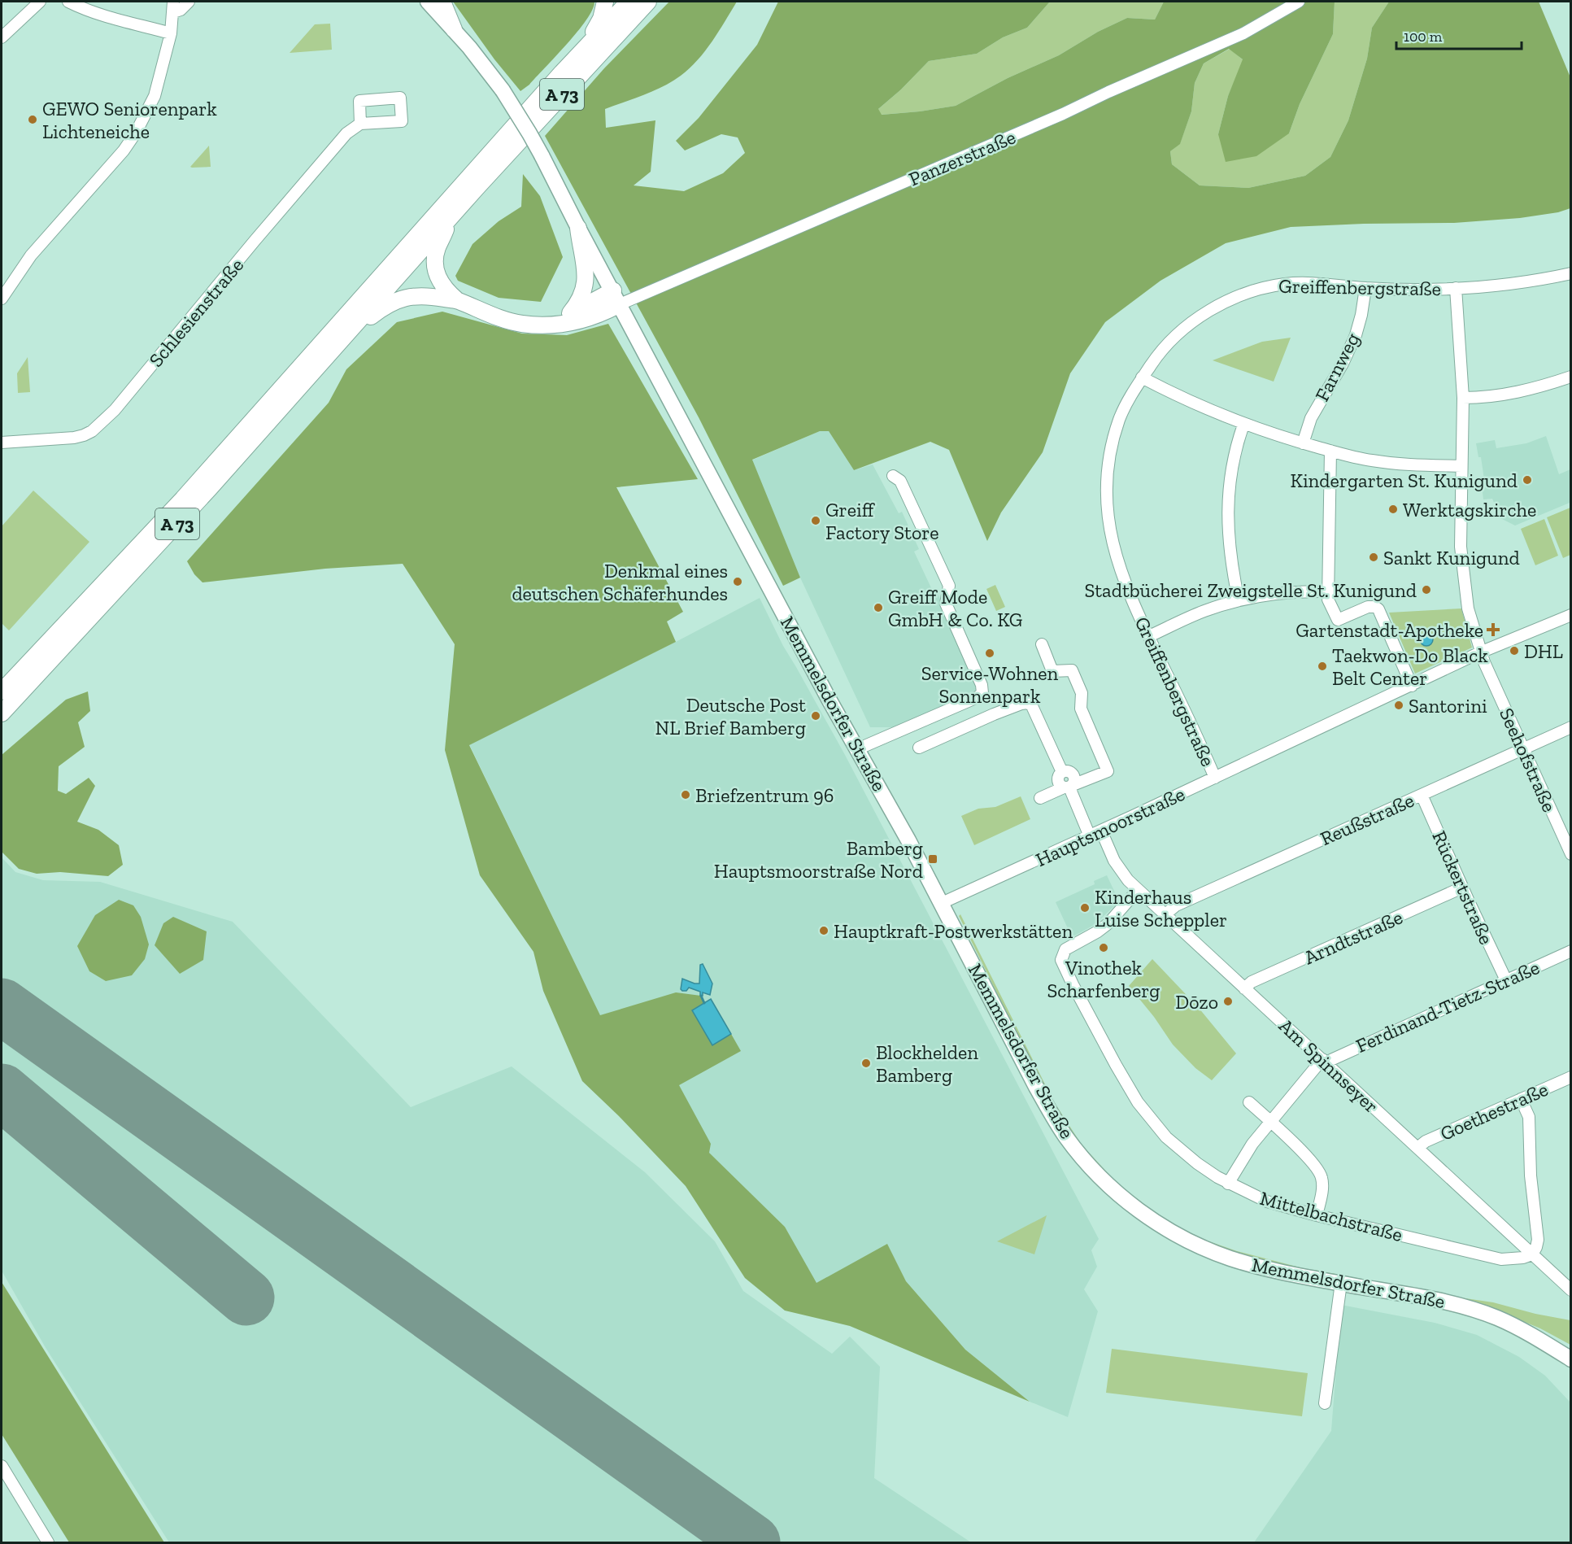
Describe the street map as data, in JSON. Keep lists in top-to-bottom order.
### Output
{
  "streets": {
    "highway": ["A 73"],
    "main road": ["Memmelsdorfer Straße"],
    "street": [
      "Panzerstraße",
      "Greiffenbergstraße",
      "Schlesienstraße",
      "Farnweg",
      "Seehofstraße",
      "Reußstraße",
      "Hauptsmoorstraße",
      "Rückertstraße",
      "Arndtstraße",
      "Ferdinand-Tietz-Straße",
      "Am Spinnseyer",
      "Goethestraße",
      "Mittelbachstraße"
    ]
  },
  "crossings": [
    ["Panzerstraße", "Memmelsdorfer Straße"],
    ["Greiffenbergstraße", "Farnweg"],
    ["Greiffenbergstraße", "Seehofstraße"],
    ["Greiffenbergstraße", "Hauptsmoorstraße"],
    ["Memmelsdorfer Straße", "Hauptsmoorstraße"],
    ["Seehofstraße", "Reußstraße"],
    ["Seehofstraße", "Hauptsmoorstraße"],
    ["Reußstraße", "Rückertstraße"],
    ["Reußstraße", "Am Spinnseyer"],
    ["Hauptsmoorstraße", "Am Spinnseyer"],
    ["Rückertstraße", "Arndtstraße"],
    ["Rückertstraße", "Ferdinand-Tietz-Straße"],
    ["Arndtstraße", "Am Spinnseyer"],
    ["Ferdinand-Tietz-Straße", "Am Spinnseyer"],
    ["Am Spinnseyer", "Goethestraße"],
    ["Am Spinnseyer", "Mittelbachstraße"]
  ],
  "places": {
    "other": [
      "GEWO Seniorenpark Lichteneiche",
      "Kindergarten St. Kunigund",
      "Werktagskirche",
      "Greiff Factory Store",
      "Sankt Kunigund",
      "Denkmal eines deutschen Schäferhundes",
      "Stadtbücherei Zweigstelle St. Kunigund",
      "Greiff Mode GmbH & Co. KG",
      "DHL",
      "Service-Wohnen Sonnenpark",
      "Taekwon-Do Black Belt Center",
      "Santorini",
      "Deutsche Post NL Brief Bamberg",
      "Briefzentrum 96",
      "Kinderhaus Luise Scheppler",
      "Hauptkraft-Postwerkstätten",
      "Vinothek Scharfenberg",
      "Dōzo",
      "Blockhelden Bamberg"
    ],
    "health": ["Gartenstadt-Apotheke"],
    "transit": ["Bamberg Hauptsmoorstraße Nord"]
  },
  "scale_bar": "100 m"
}
